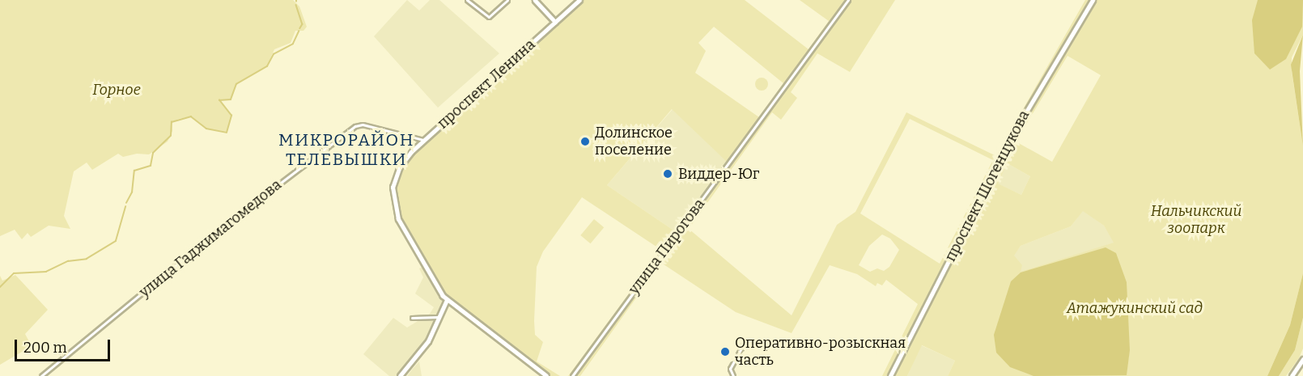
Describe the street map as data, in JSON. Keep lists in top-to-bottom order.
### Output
{
  "streets": {
    "street": [
      "проспект Ленина",
      "проспект Шогенцукова",
      "улица Гаджимагомедова",
      "улица Пирогова"
    ]
  },
  "crossings": [
    ["проспект Ленина", "улица Гаджимагомедова"]
  ],
  "districts": ["МИКРОРАЙОН ТЕЛЕВЫШКИ"],
  "parks": ["Горное", "Нальчикский зоопарк", "Атажукинский сад"],
  "places": ["Долинское поселение", "Виддер-Юг", "Оперативно-розыскная часть"],
  "scale_bar": "200 m"
}
